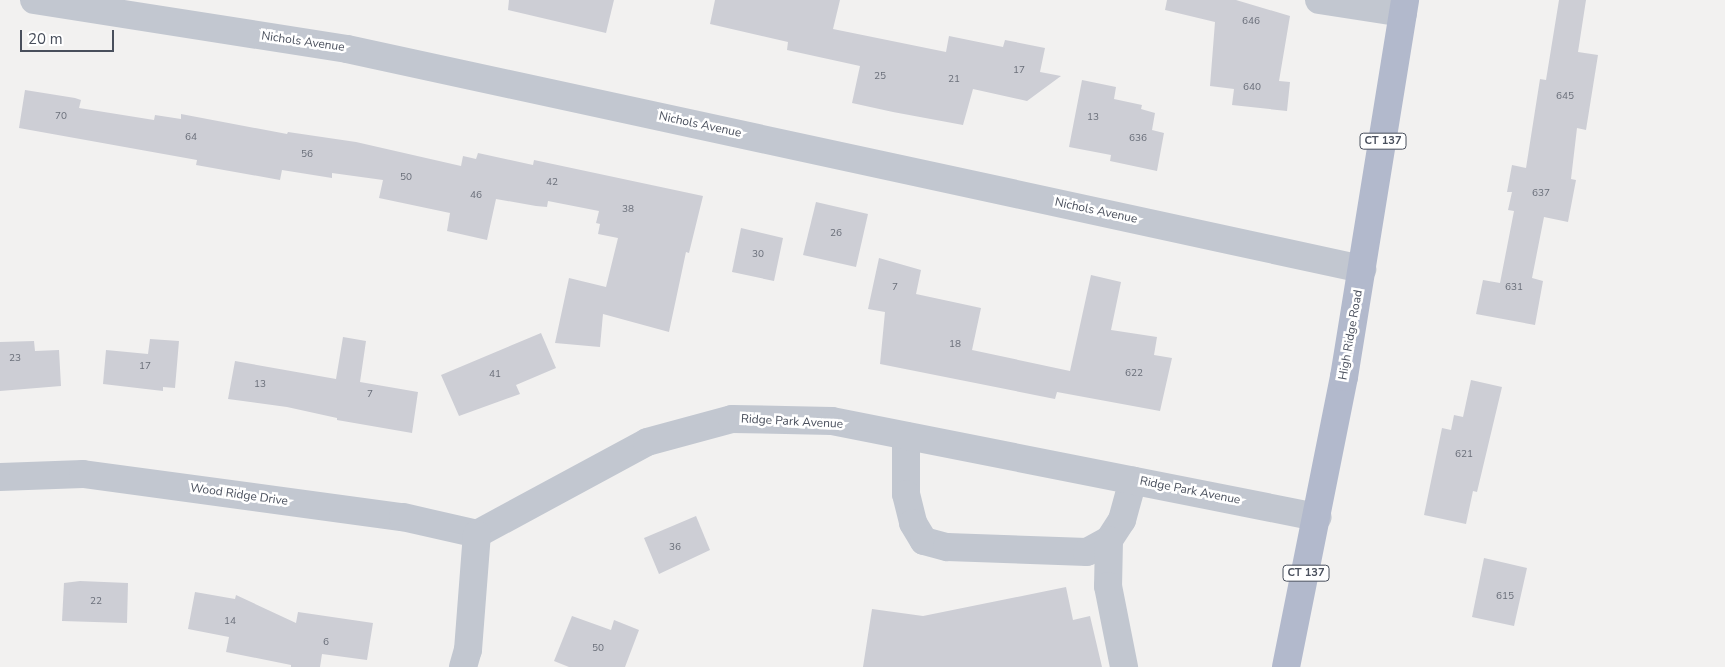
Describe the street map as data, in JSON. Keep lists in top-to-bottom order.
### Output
{
  "streets": {
    "main road": ["CT 137", "High Ridge Road"],
    "street": ["Nichols Avenue", "Ridge Park Avenue", "Wood Ridge Drive"]
  },
  "crossings": [
    ["Nichols Avenue", "High Ridge Road"],
    ["High Ridge Road", "Ridge Park Avenue"],
    ["Ridge Park Avenue", "Wood Ridge Drive"]
  ],
  "house_numbers": [
    "646",
    "17",
    "25",
    "21",
    "640",
    "645",
    "70",
    "13",
    "64",
    "636",
    "56",
    "50",
    "42",
    "637",
    "46",
    "38",
    "26",
    "30",
    "7",
    "631",
    "18",
    "23",
    "17",
    "622",
    "41",
    "13",
    "7",
    "621",
    "36",
    "615",
    "22",
    "14",
    "6",
    "50"
  ],
  "scale_bar": "20 m"
}
